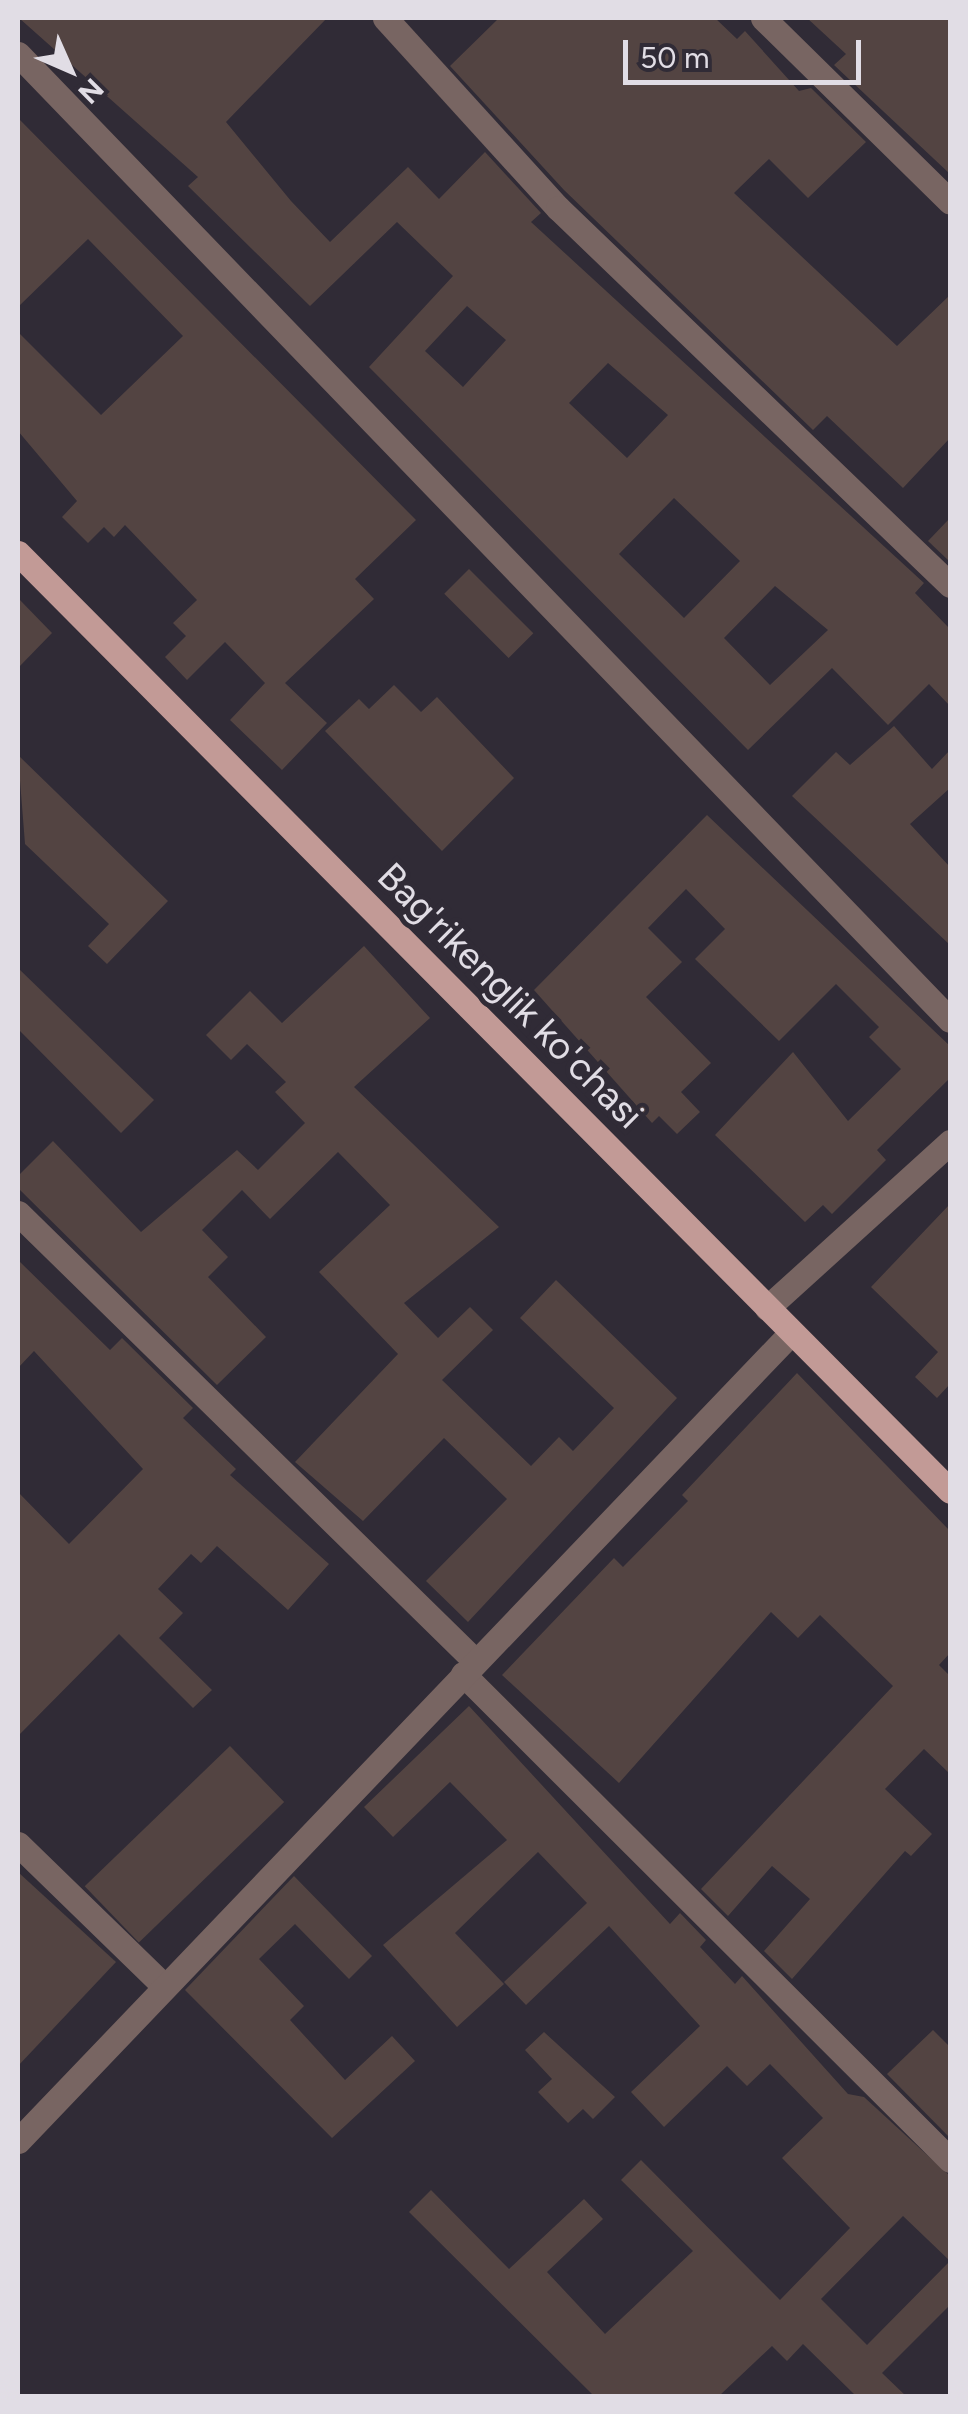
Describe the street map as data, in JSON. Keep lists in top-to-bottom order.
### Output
{
  "streets": {
    "main road": ["Bag'rikenglik ko'chasi"]
  },
  "scale_bar": "50 m",
  "north": "bottom right"
}
